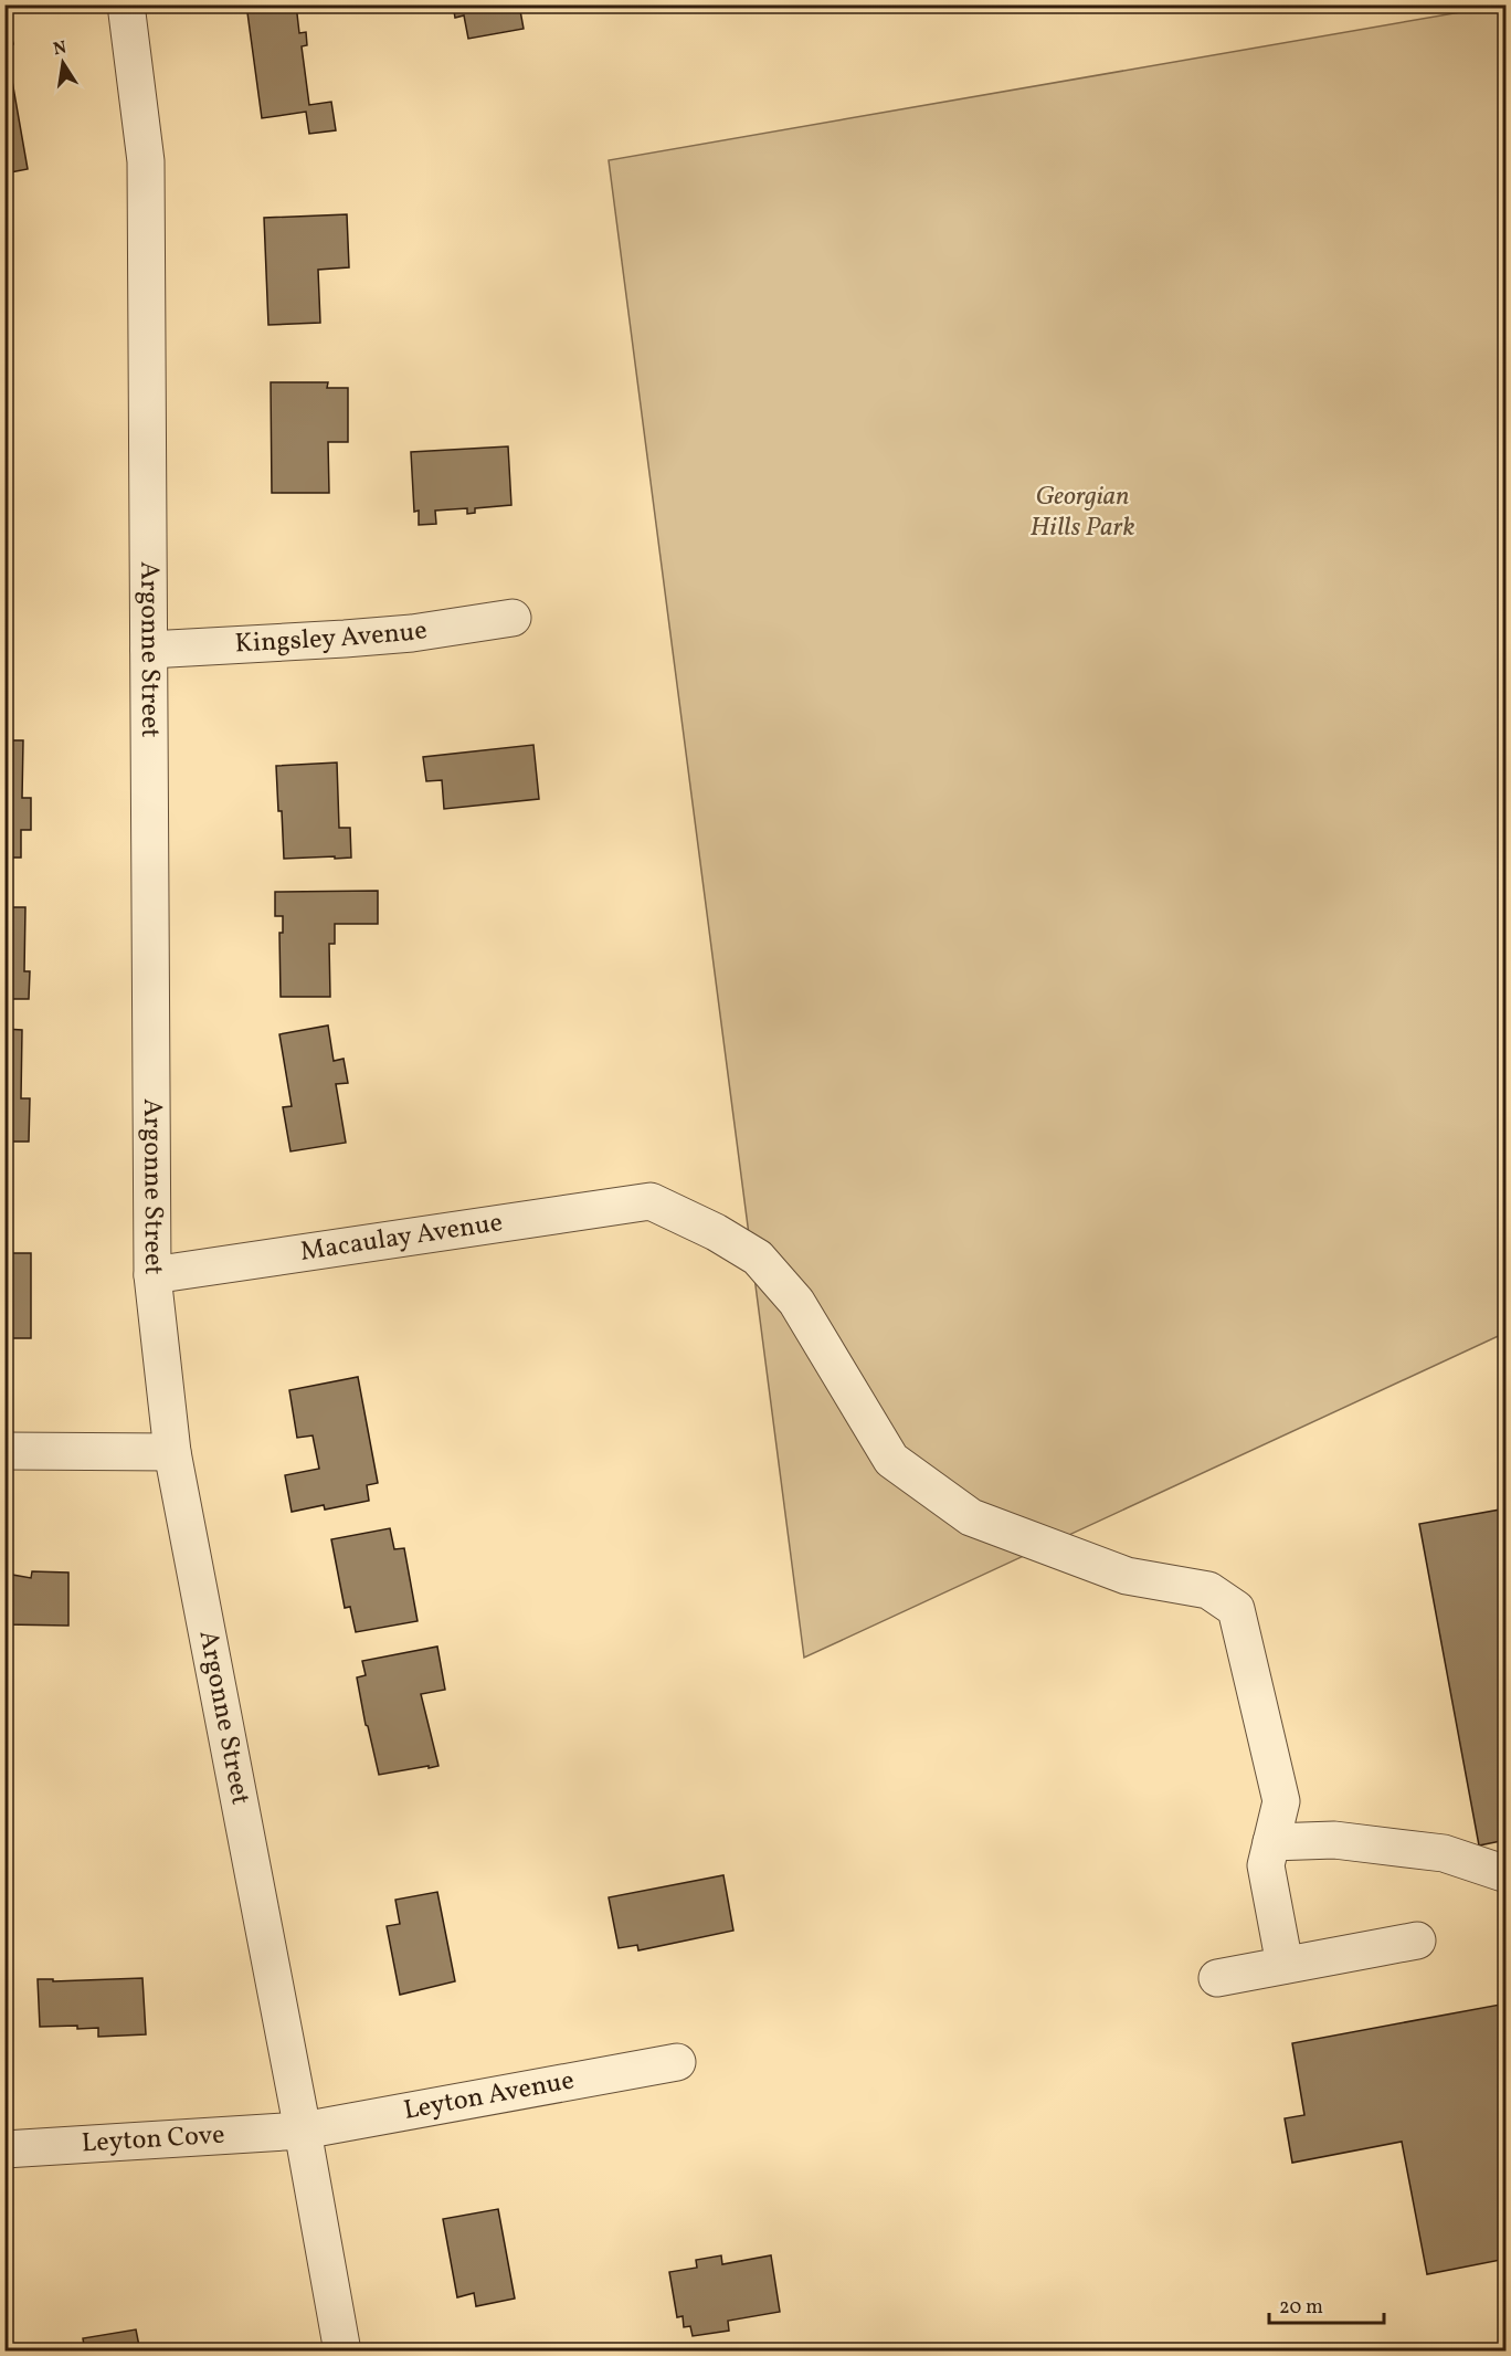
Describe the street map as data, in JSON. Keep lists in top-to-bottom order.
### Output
{
  "streets": {
    "street": [
      "Kingsley Avenue",
      "Argonne Street",
      "Macaulay Avenue",
      "Leyton Avenue",
      "Leyton Cove"
    ]
  },
  "crossings": [
    ["Kingsley Avenue", "Argonne Street"],
    ["Argonne Street", "Macaulay Avenue"],
    ["Argonne Street", "Leyton Avenue"],
    ["Argonne Street", "Leyton Cove"],
    ["Leyton Avenue", "Leyton Cove"]
  ],
  "parks": ["Georgian Hills Park"],
  "scale_bar": "20 m",
  "north": "top"
}
